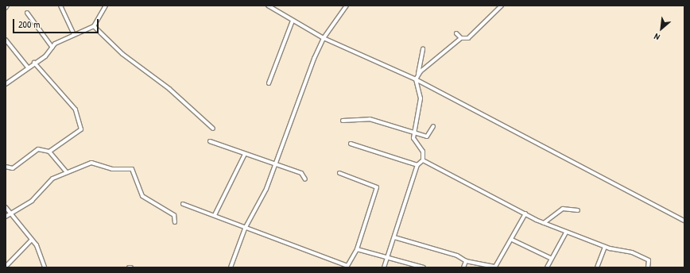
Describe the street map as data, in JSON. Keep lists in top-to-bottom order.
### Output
{
  "scale_bar": "200 m",
  "north": "bottom left"
}
